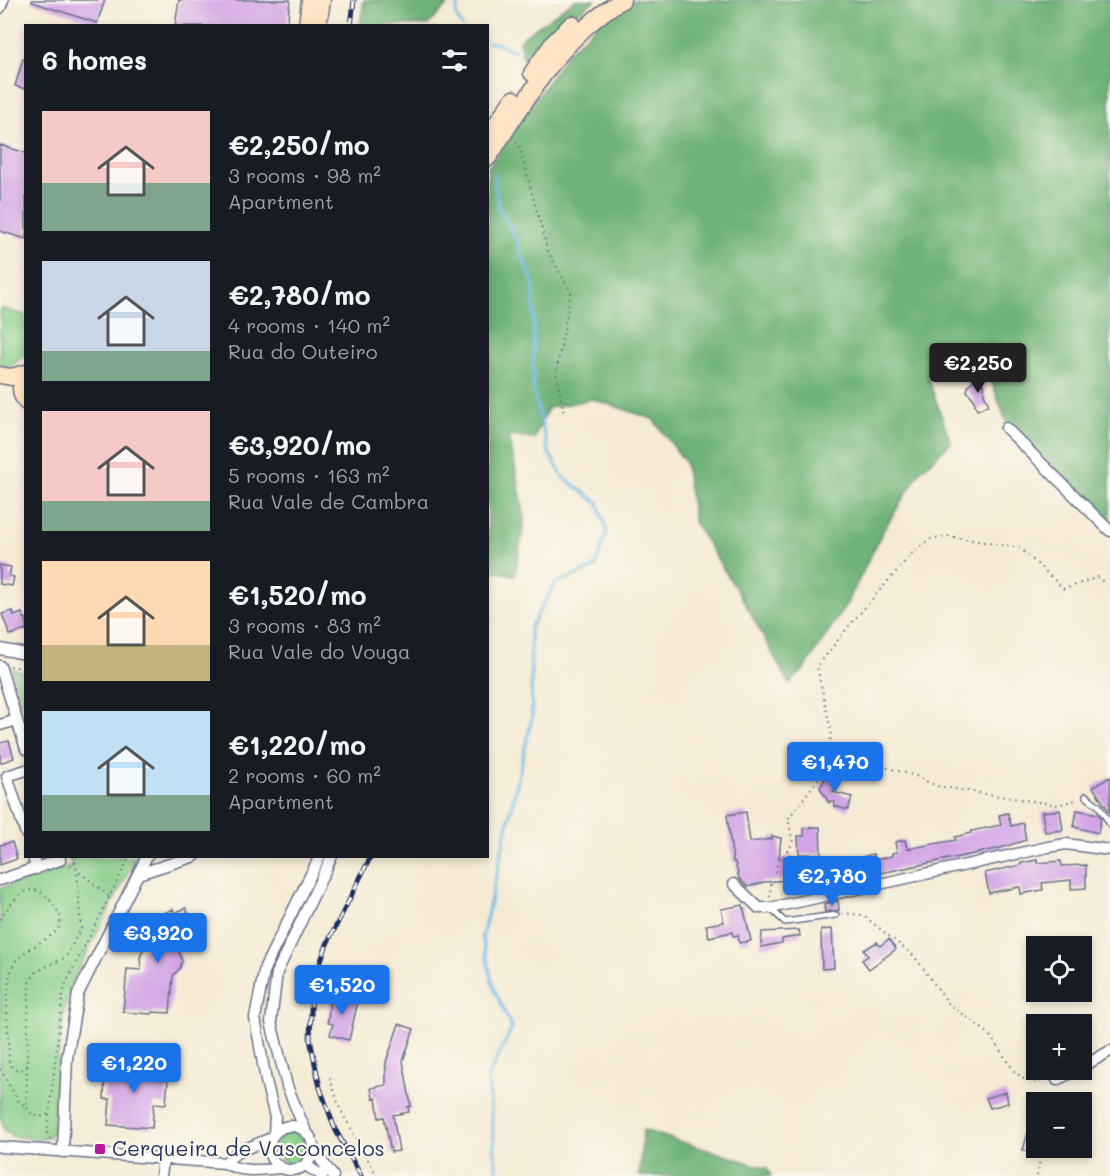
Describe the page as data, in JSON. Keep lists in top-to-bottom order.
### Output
{
  "places": {
    "transit": ["Cerqueira de Vasconcelos"]
  },
  "page": {
    "heading": "6 homes",
    "list": [
      {
        "name": "€2,250/mo",
        "note": "3 rooms · 98 m² · Apartment"
      },
      {
        "name": "€2,780/mo",
        "note": "4 rooms · 140 m² · Rua do Outeiro"
      },
      {
        "name": "€3,920/mo",
        "note": "5 rooms · 163 m² · Rua Vale de Cambra"
      },
      {
        "name": "€1,520/mo",
        "note": "3 rooms · 83 m² · Rua Vale do Vouga"
      },
      {
        "name": "€1,220/mo",
        "note": "2 rooms · 60 m² · Apartment"
      }
    ],
    "price": [
      "€2,250",
      "€1,470",
      "€2,780",
      "€3,920",
      "€1,520",
      "€1,220"
    ],
    "map_buttons": ["+", "−"]
  }
}
